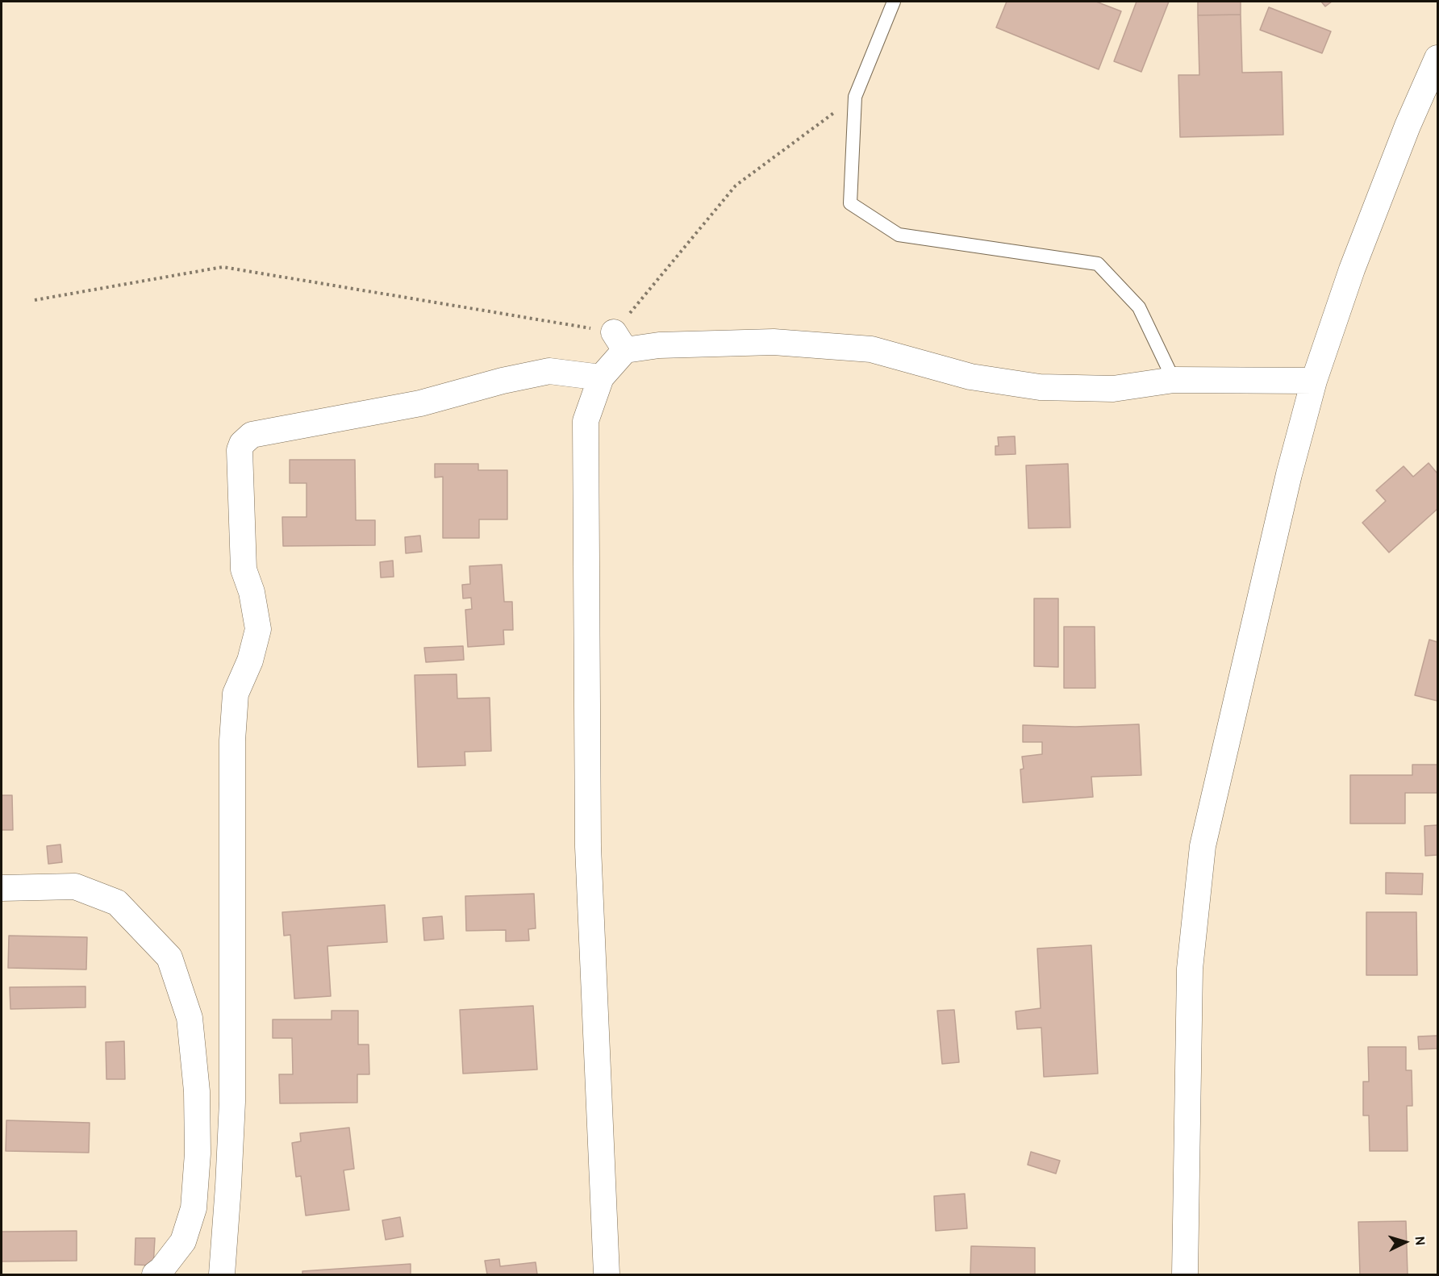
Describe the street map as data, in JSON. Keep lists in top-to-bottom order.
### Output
{
  "north": "right"
}
